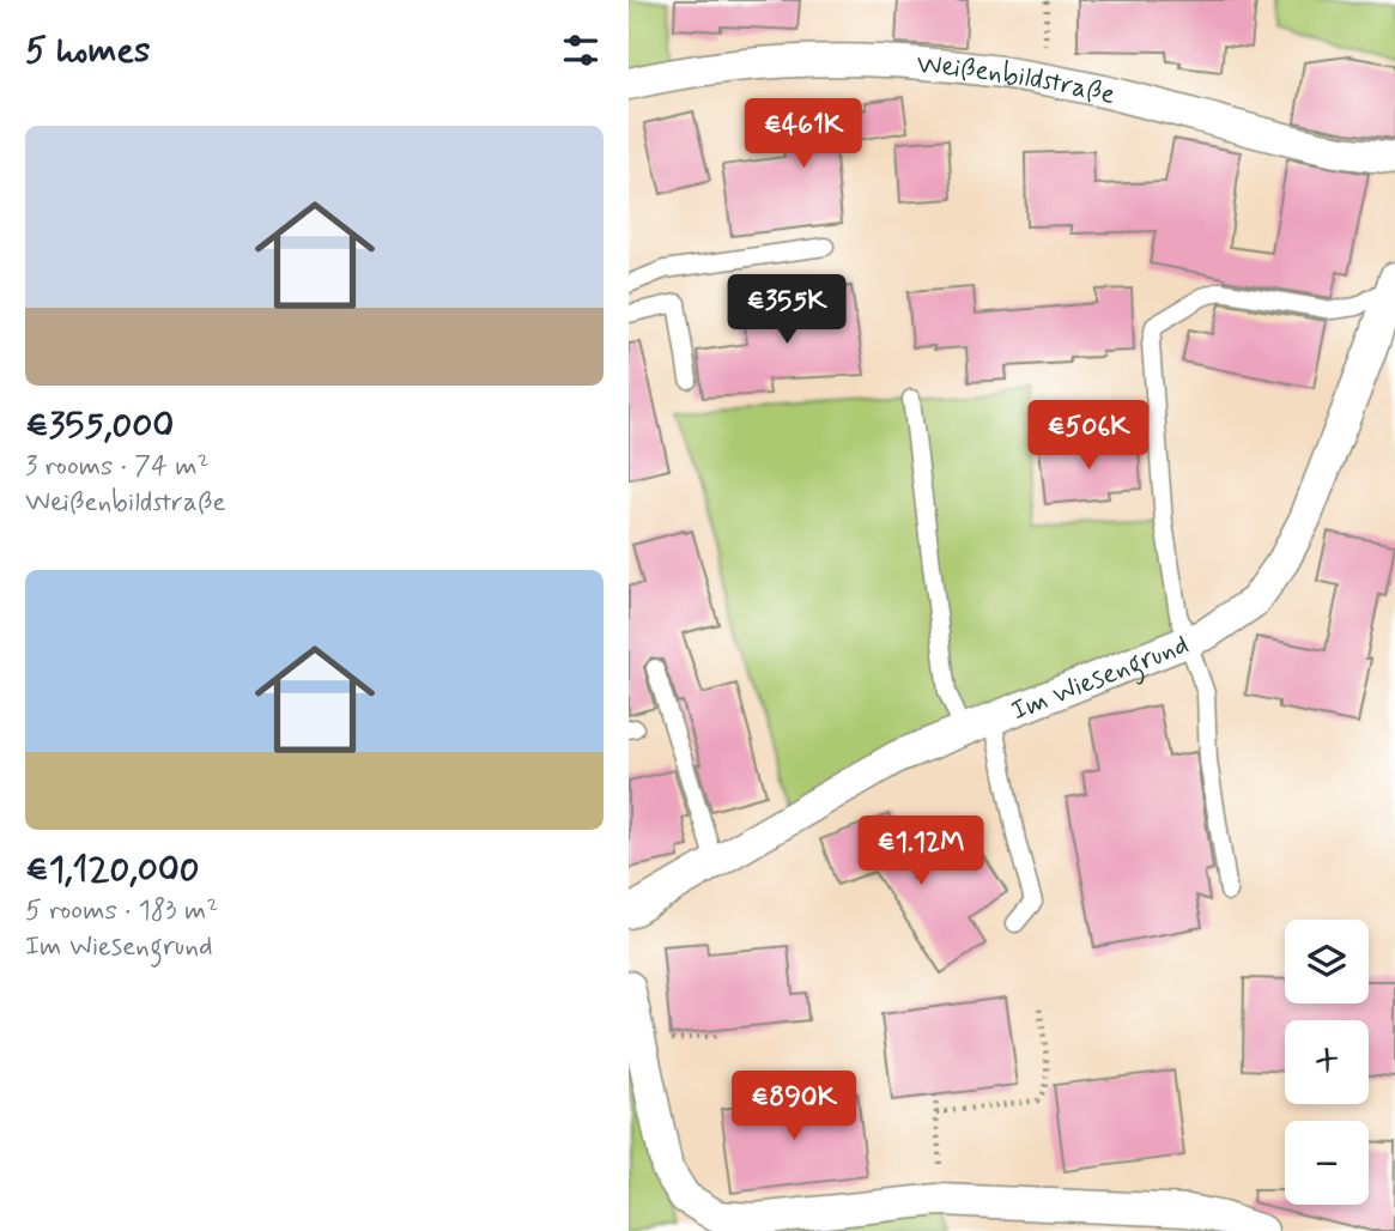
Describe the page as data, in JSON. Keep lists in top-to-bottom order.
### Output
{
  "streets": {
    "street": ["Weißenbildstraße", "Im Wiesengrund"]
  },
  "page": {
    "heading": "5 homes",
    "price": [
      "€461K",
      "€355K",
      "€506K",
      "€1.12M",
      "€890K"
    ],
    "list": [
      {
        "name": "€355,000",
        "note": "3 rooms · 74 m² · Weißenbildstraße"
      },
      {
        "name": "€1,120,000",
        "note": "5 rooms · 183 m² · Im Wiesengrund"
      }
    ],
    "map_buttons": ["+", "−"]
  }
}
